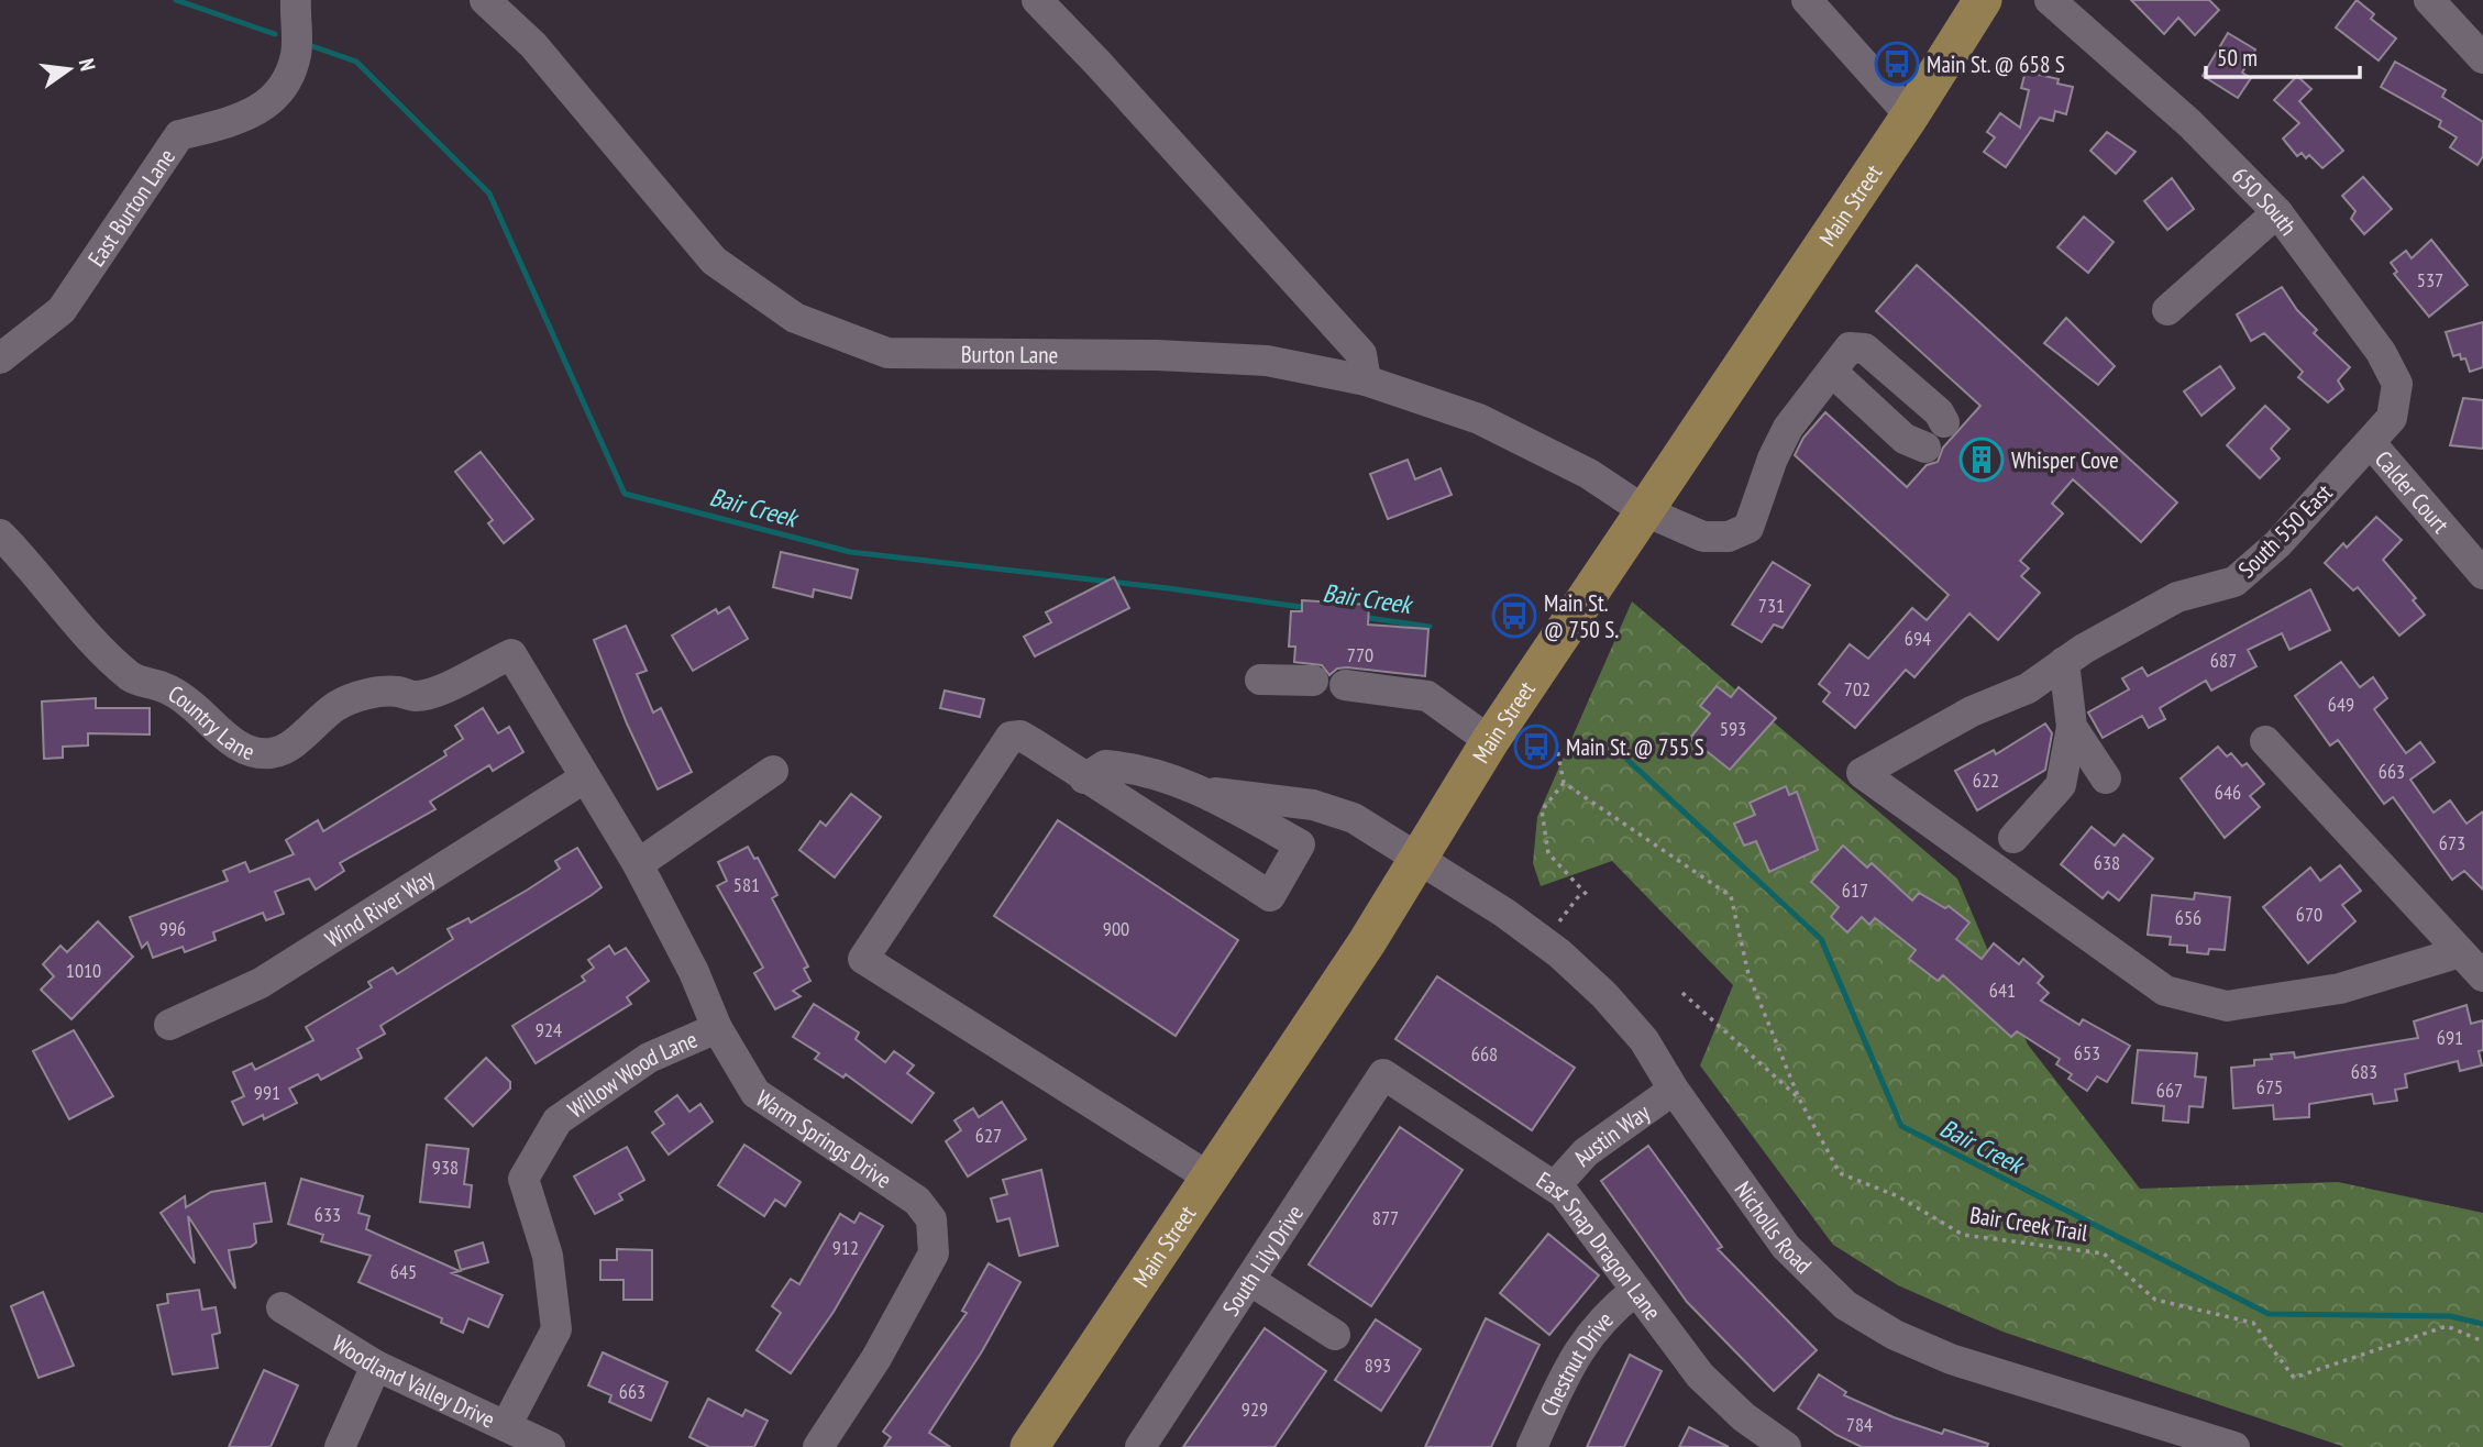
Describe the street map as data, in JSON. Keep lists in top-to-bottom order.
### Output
{
  "streets": {
    "main road": ["Main Street"],
    "street": [
      "650 South",
      "East Burton Lane",
      "Burton Lane",
      "Calder Court",
      "South 550 East",
      "Country Lane",
      "Wind River Way",
      "Willow Wood Lane",
      "Austin Way",
      "Warm Springs Drive",
      "Nicholls Road",
      "East Snap Dragon Lane",
      "South Lily Drive",
      "Chestnut Drive",
      "Woodland Valley Drive"
    ],
    "path": ["Bair Creek Trail"]
  },
  "crossings": [
    ["650 South", "Calder Court"],
    ["650 South", "South 550 East"],
    ["Main Street", "Burton Lane"],
    ["Main Street", "Nicholls Road"],
    ["Calder Court", "South 550 East"],
    ["Country Lane", "Warm Springs Drive"],
    ["Wind River Way", "Warm Springs Drive"],
    ["Willow Wood Lane", "Warm Springs Drive"],
    ["Willow Wood Lane", "Woodland Valley Drive"],
    ["Austin Way", "Nicholls Road"],
    ["Austin Way", "East Snap Dragon Lane"],
    ["East Snap Dragon Lane", "South Lily Drive"],
    ["East Snap Dragon Lane", "Chestnut Drive"]
  ],
  "water": ["Bair Creek"],
  "places": {
    "bus stop": ["Main St. @ 658 S", "Main St. @ 750 S.", "Main St. @ 755 S"],
    "building": ["Whisper Cove"]
  },
  "house_numbers": [
    "537",
    "731",
    "694",
    "770",
    "687",
    "702",
    "649",
    "593",
    "663",
    "622",
    "646",
    "673",
    "638",
    "581",
    "617",
    "670",
    "656",
    "996",
    "900",
    "1010",
    "641",
    "924",
    "691",
    "653",
    "668",
    "683",
    "675",
    "667",
    "991",
    "627",
    "938",
    "633",
    "877",
    "912",
    "645",
    "893",
    "663",
    "929",
    "784"
  ],
  "scale_bar": "50 m",
  "north": "right"
}
